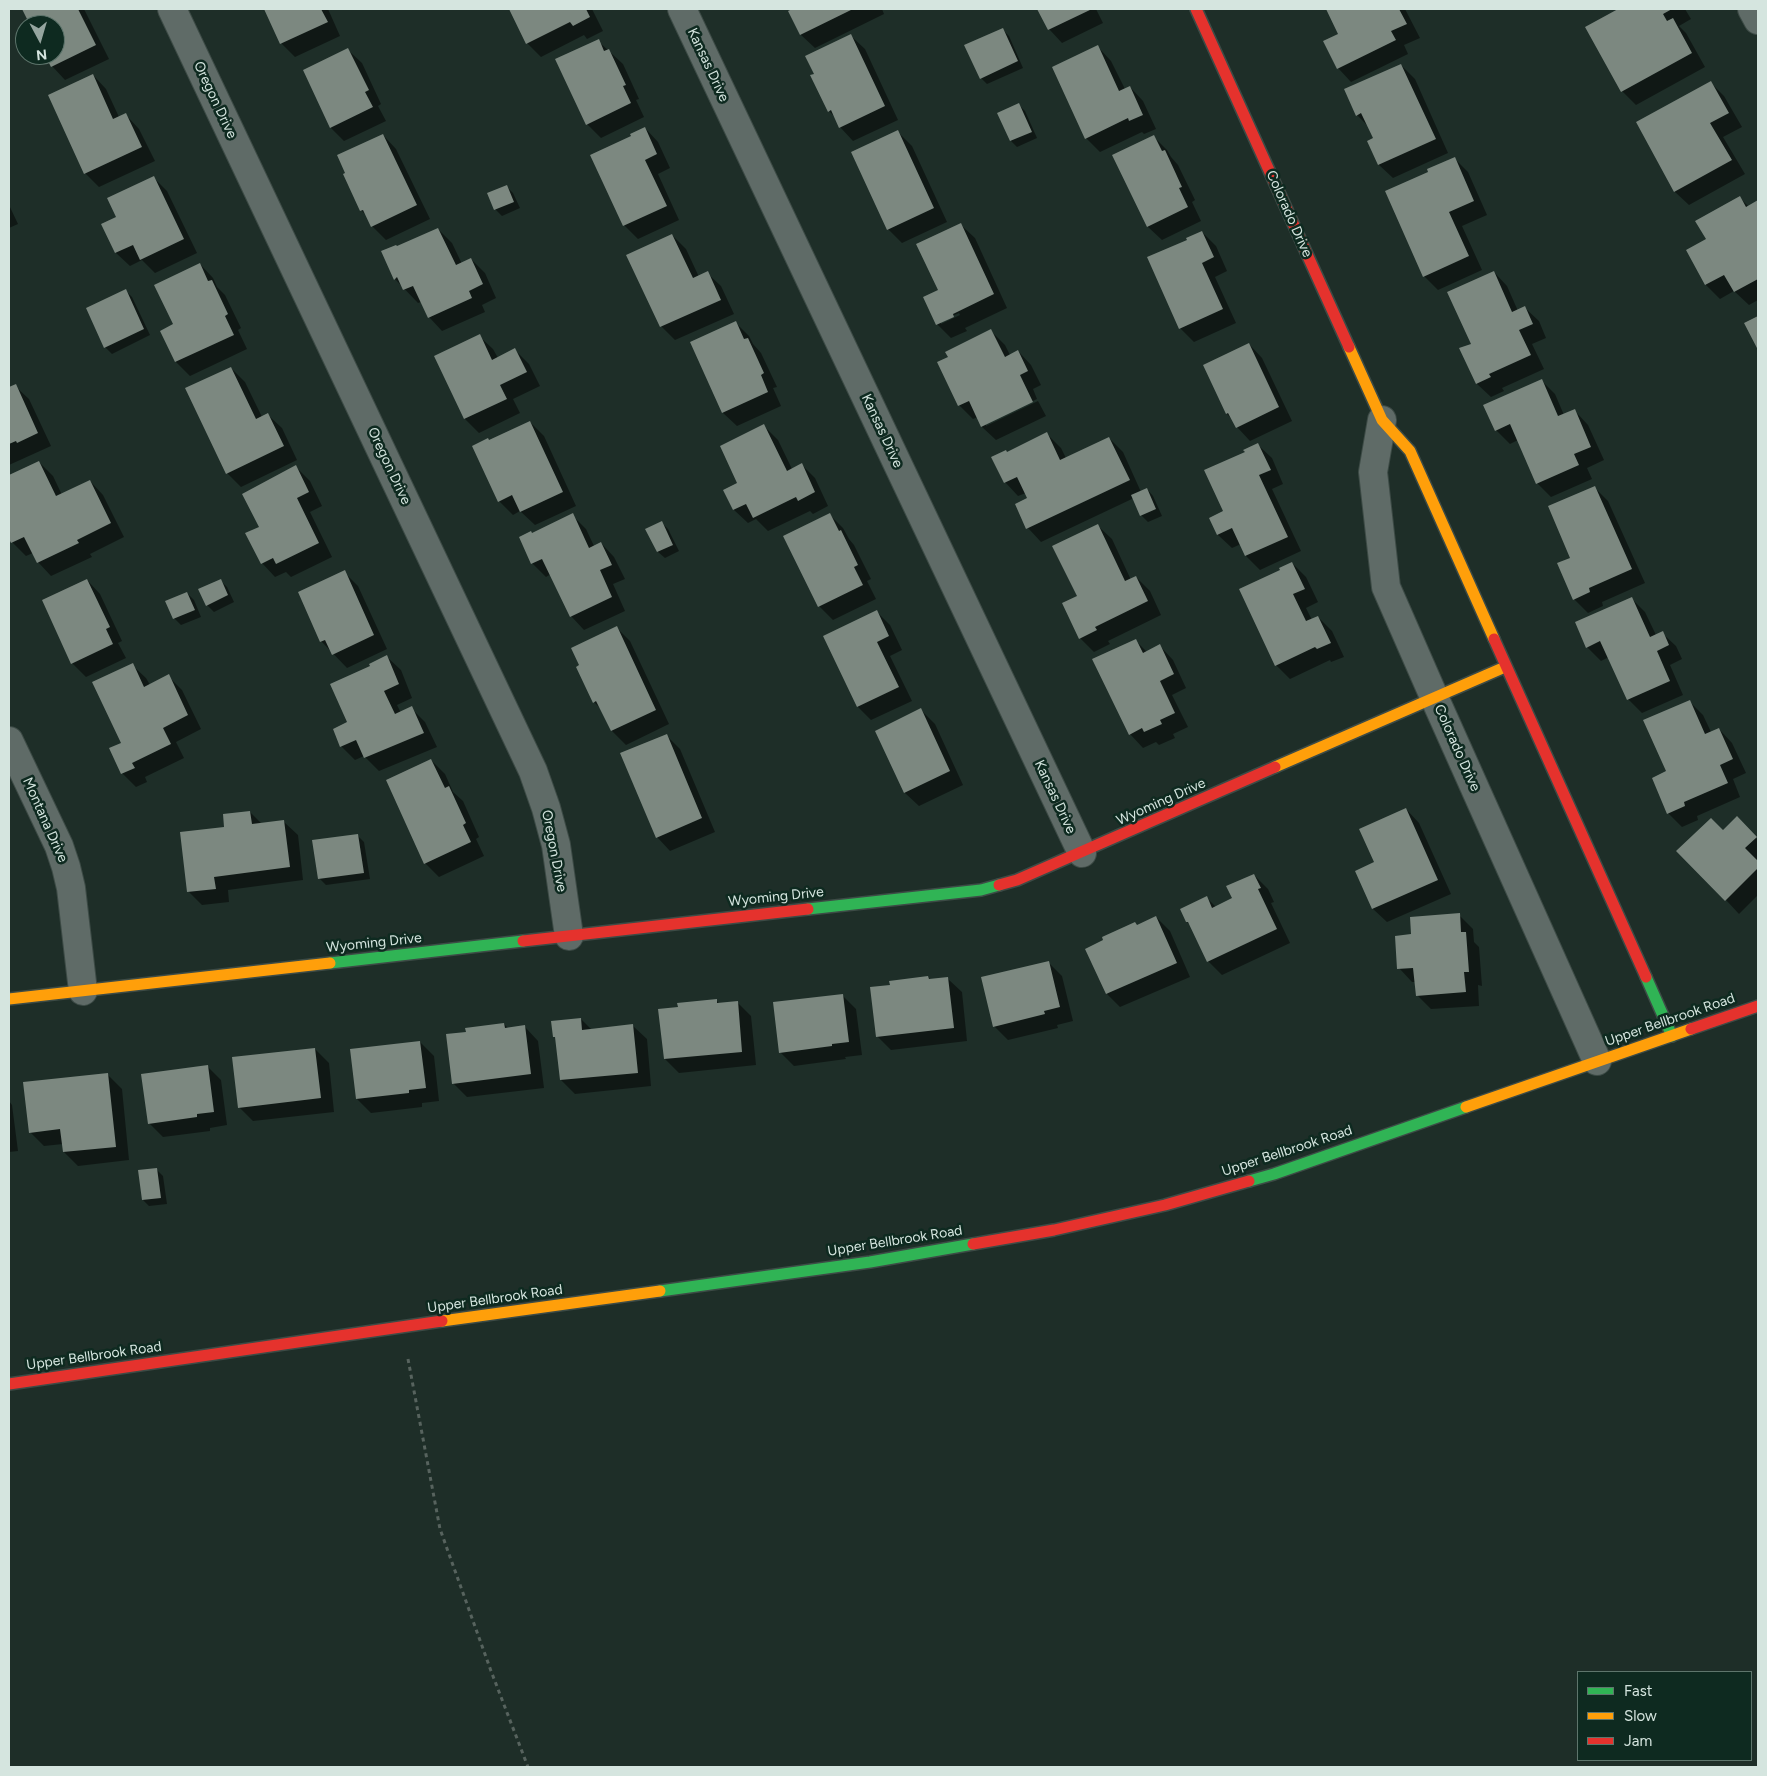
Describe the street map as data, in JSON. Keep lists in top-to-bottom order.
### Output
{
  "streets": {
    "street": [
      "Kansas Drive",
      "Oregon Drive",
      "Colorado Drive",
      "Wyoming Drive",
      "Montana Drive",
      "Upper Bellbrook Road"
    ]
  },
  "crossings": [
    ["Kansas Drive", "Wyoming Drive"],
    ["Oregon Drive", "Wyoming Drive"],
    ["Colorado Drive", "Wyoming Drive"],
    ["Colorado Drive", "Upper Bellbrook Road"],
    ["Wyoming Drive", "Montana Drive"]
  ],
  "legend": ["Fast", "Slow", "Jam"],
  "north": "bottom"
}
